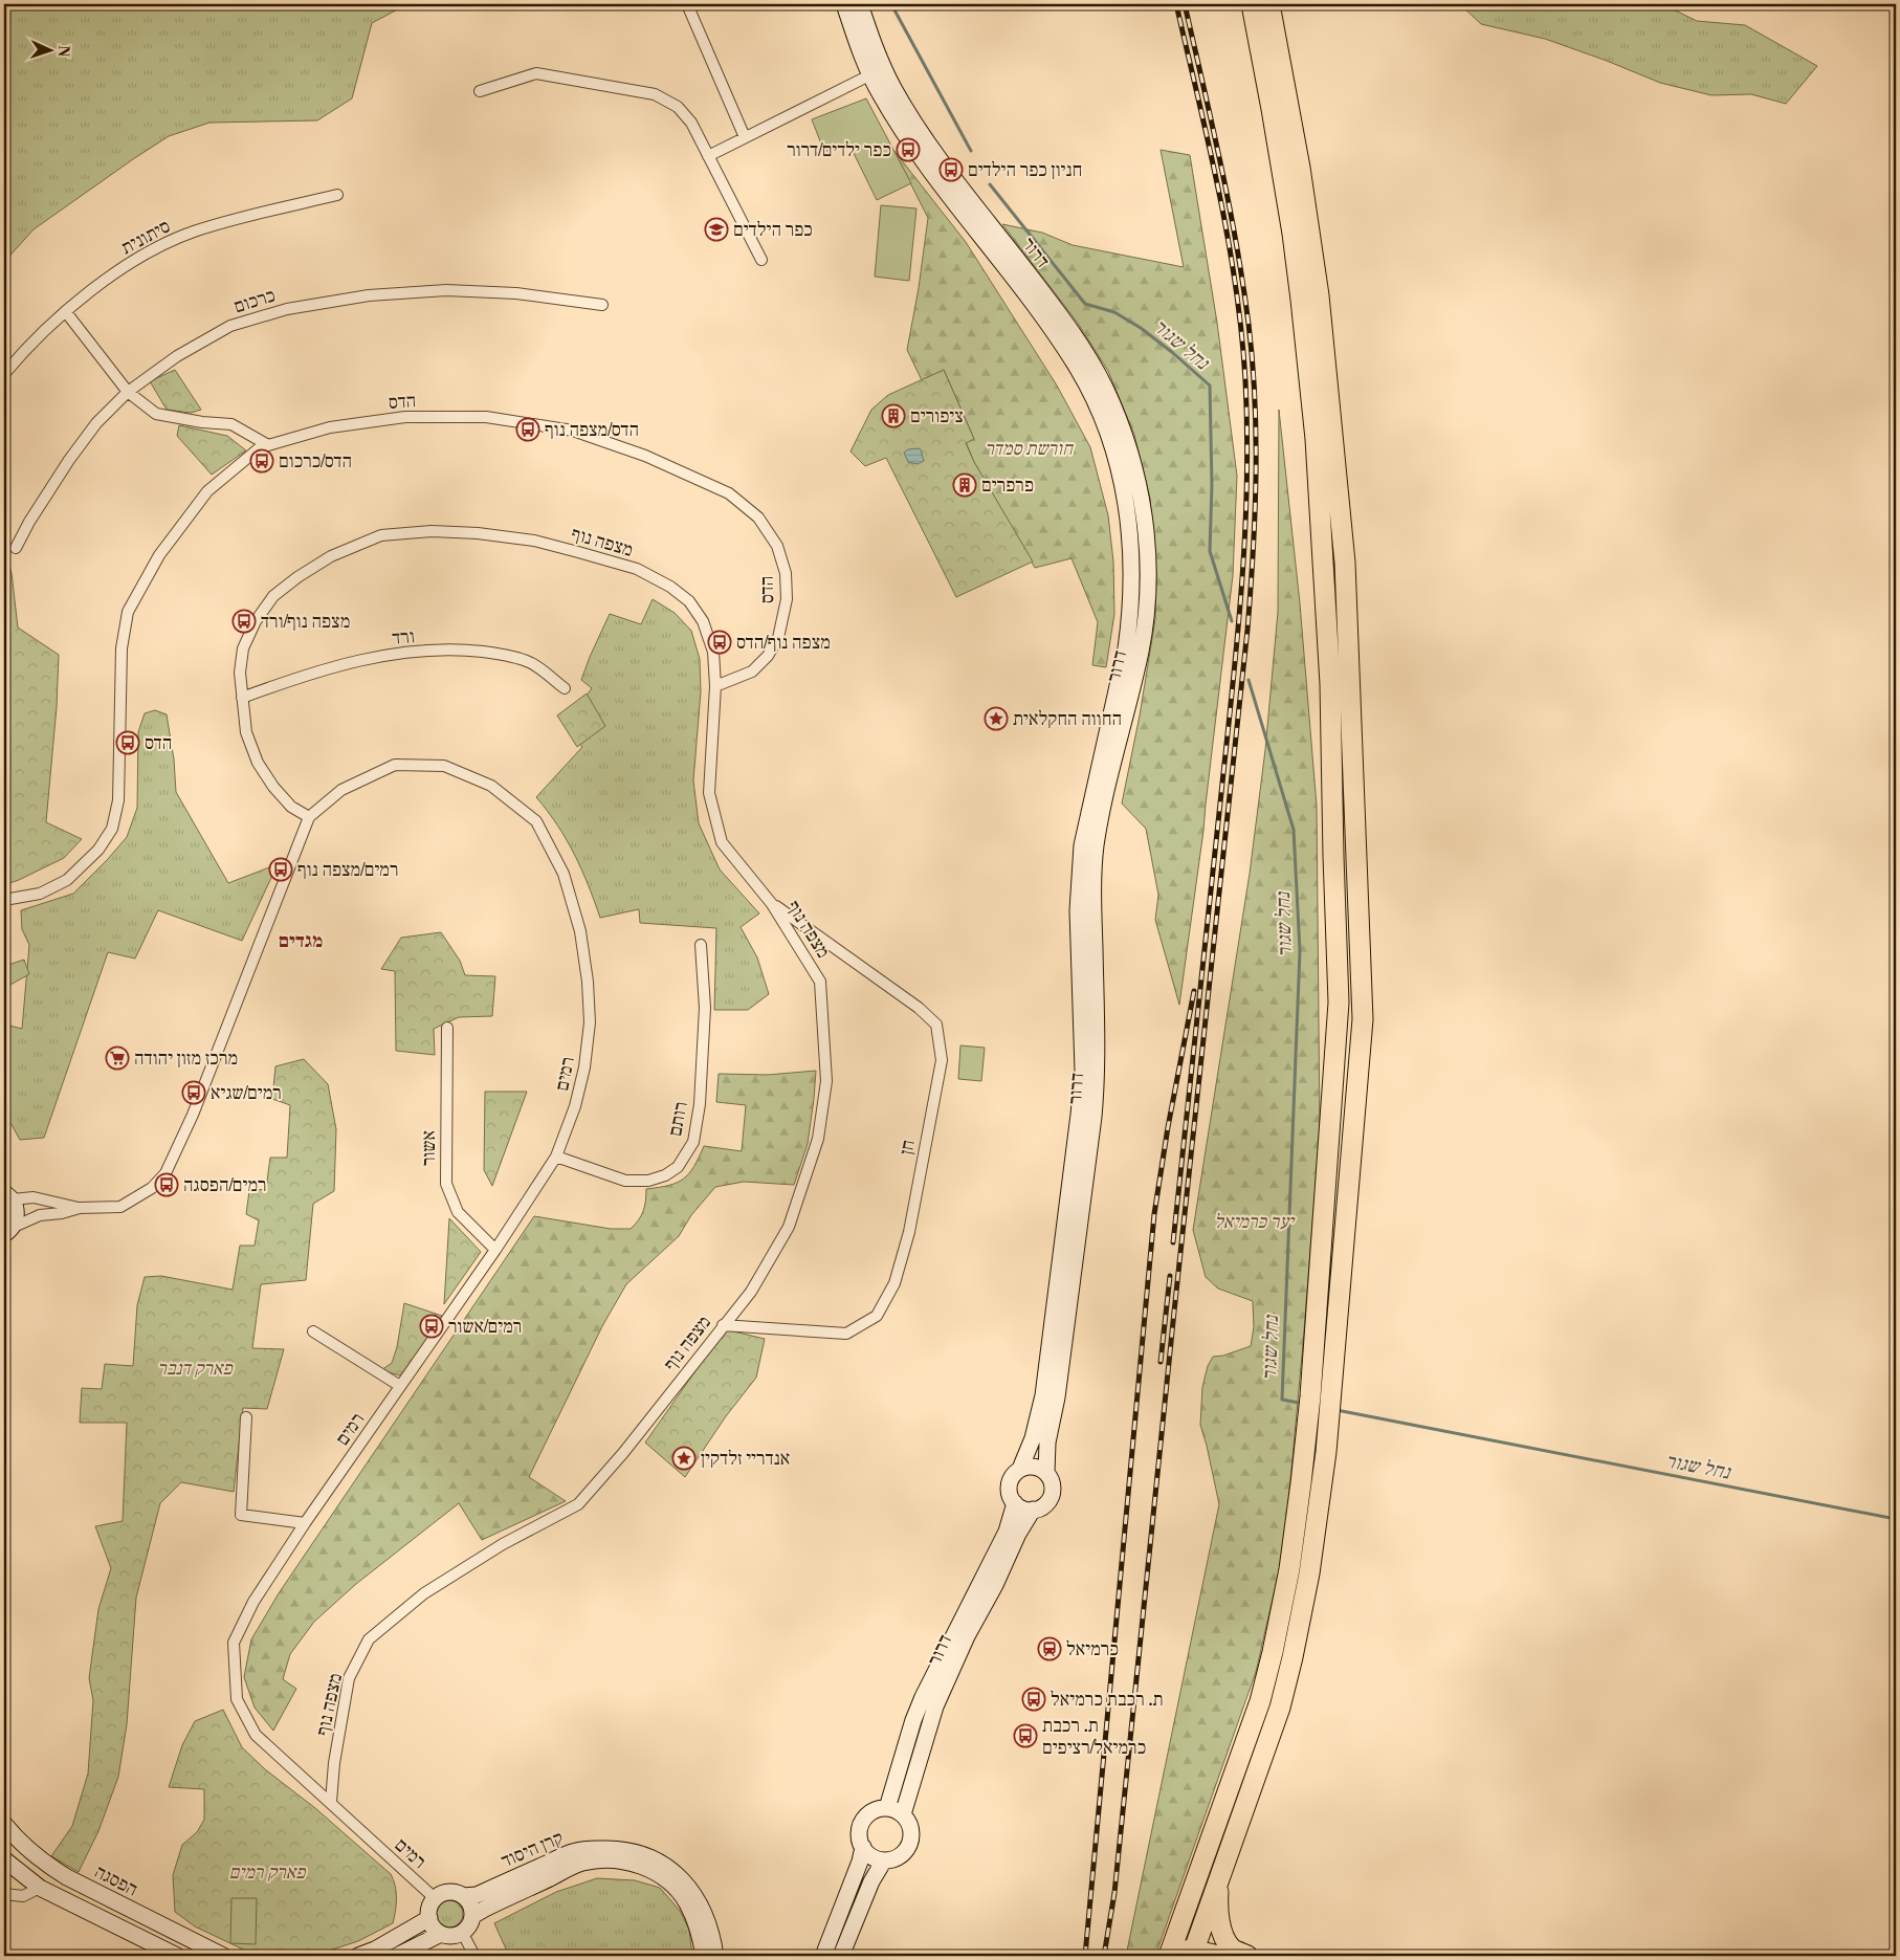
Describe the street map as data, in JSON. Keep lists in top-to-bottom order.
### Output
{
  "streets": {
    "street": [
      "סיתונית",
      "דרור",
      "כרכום",
      "הדס",
      "מצפה נוף",
      "ורד",
      "רמים",
      "רותם",
      "חן",
      "אשור",
      "קרן היסוד",
      "הפסגה"
    ]
  },
  "crossings": [
    ["הדס", "מצפה נוף"],
    ["מצפה נוף", "ורד"],
    ["מצפה נוף", "רמים"],
    ["מצפה נוף", "חן"],
    ["רמים", "רותם"],
    ["רמים", "אשור"],
    ["רמים", "קרן היסוד"]
  ],
  "districts": ["מגדים"],
  "water": ["נחל שגור"],
  "parks": [
    "חורשת סמדר",
    "יער כרמיאל",
    "פארק דנבר",
    "פארק רמים"
  ],
  "places": {
    "bus stop": [
      "כפר ילדים/דרור",
      "חניון כפר הילדים",
      "הדס/מצפה נוף",
      "הדס/כרכום",
      "מצפה נוף/ורד",
      "מצפה נוף/הדס",
      "הדס",
      "רמים/מצפה נוף",
      "רמים/שגיא",
      "רמים/הפסגה",
      "רמים/אשור",
      "ת. רכבת כרמיאל",
      "ת. רכבת כרמיאל/רציפים"
    ],
    "school or university": ["כפר הילדים"],
    "building": ["ציפורים", "פרפרים"],
    "place": ["החווה החקלאית", "אנדריי זלדקין"],
    "supermarket": ["מרכז מזון יהודה"],
    "station": ["כרמיאל"]
  },
  "north": "right"
}
